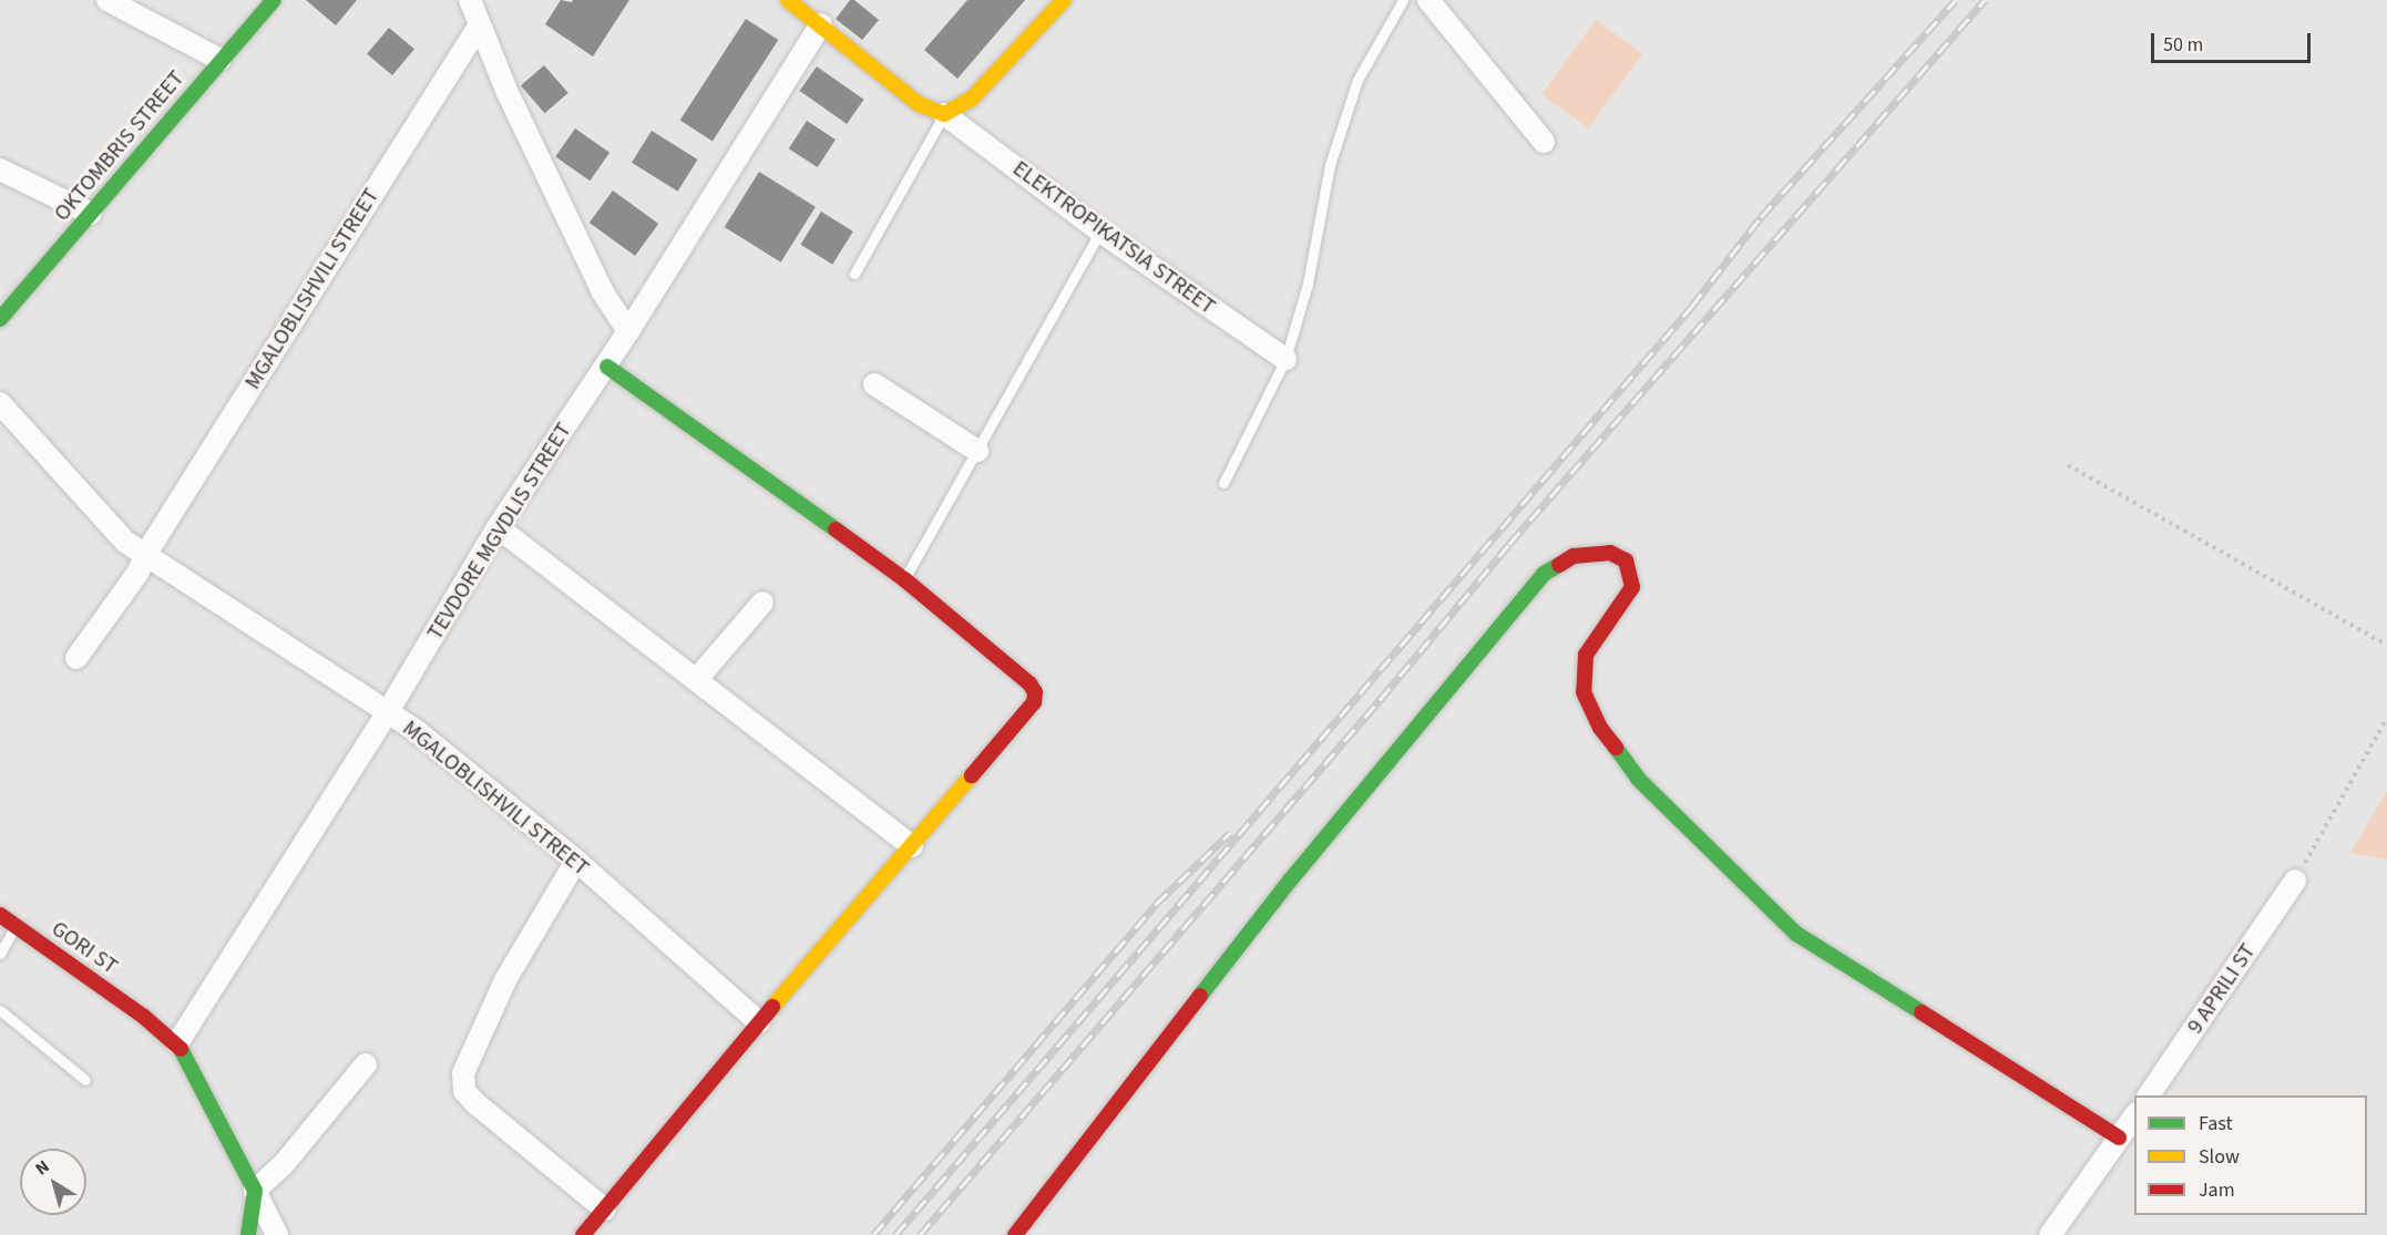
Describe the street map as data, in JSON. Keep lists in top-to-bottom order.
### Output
{
  "streets": {
    "street": [
      "OKTOMBRIS STREET",
      "ELEKTROPIKATSIA STREET",
      "MGALOBLISHVILI STREET",
      "TEVDORE MGVDLIS STREET",
      "GORI ST",
      "9 APRILI ST"
    ]
  },
  "crossings": [
    ["MGALOBLISHVILI STREET", "TEVDORE MGVDLIS STREET"],
    ["TEVDORE MGVDLIS STREET", "GORI ST"]
  ],
  "legend": ["Fast", "Slow", "Jam"],
  "scale_bar": "50 m",
  "north": "top left"
}
